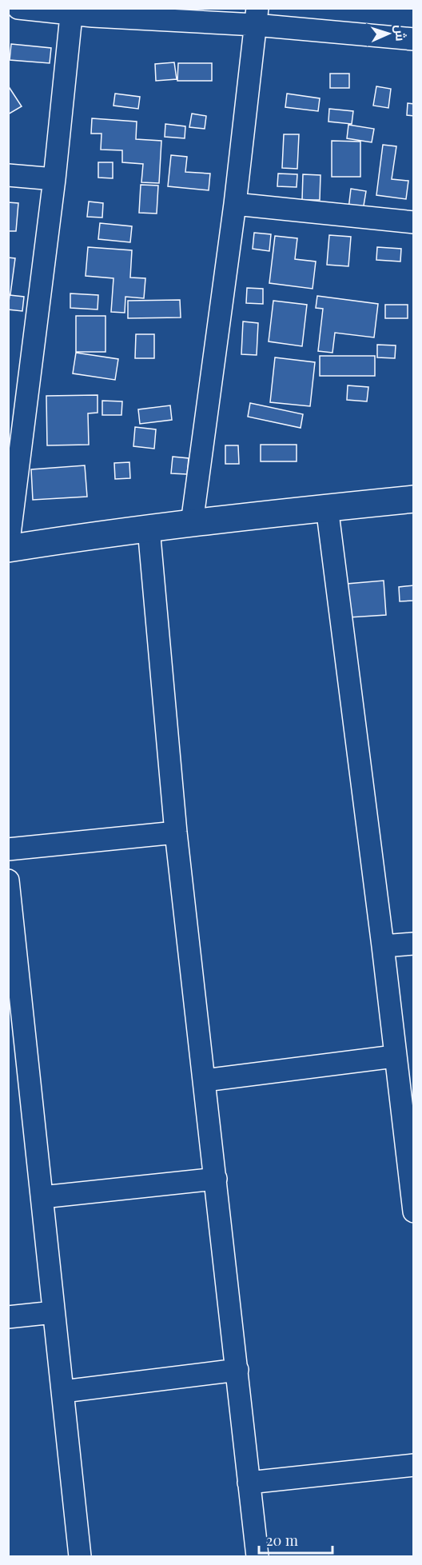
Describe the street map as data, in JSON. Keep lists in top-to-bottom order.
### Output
{
  "scale_bar": "20 m",
  "north": "right"
}
